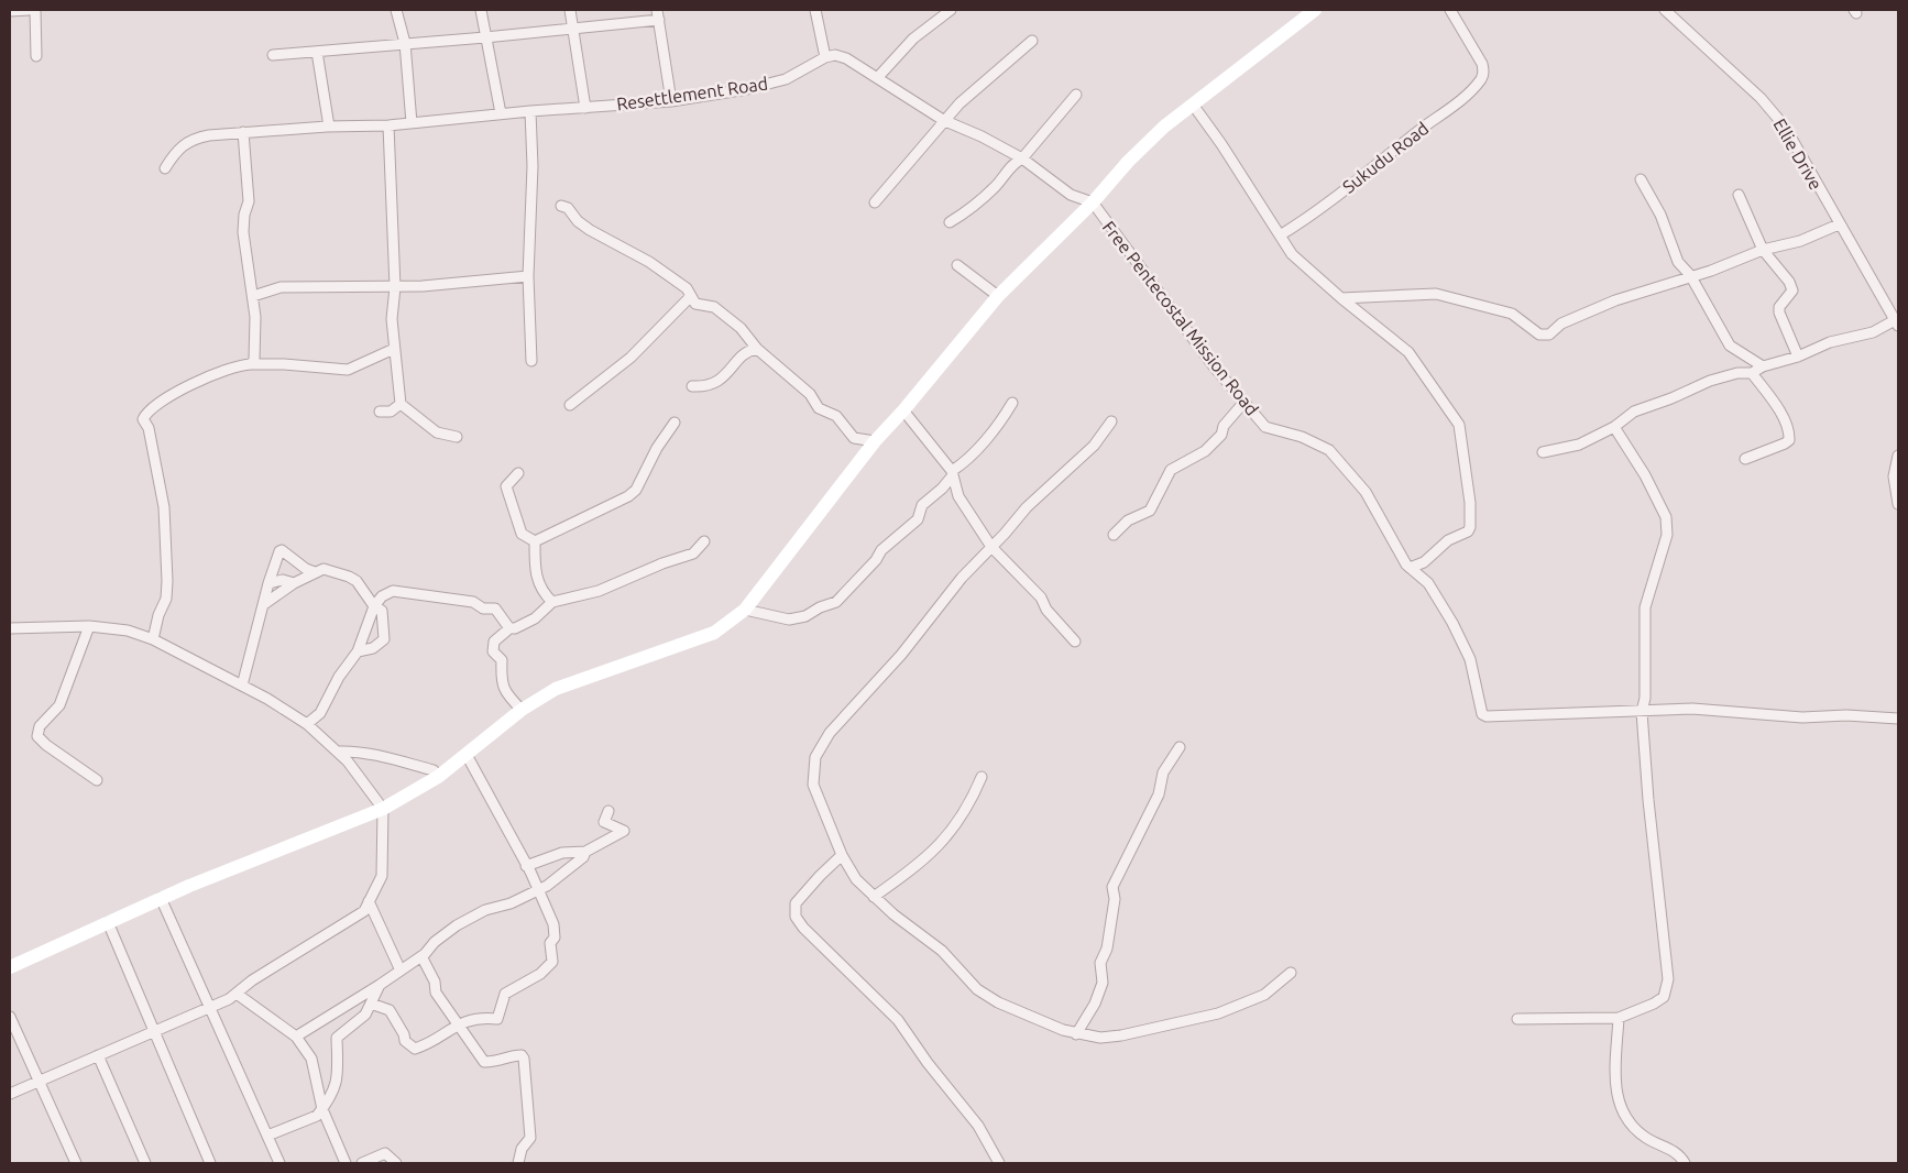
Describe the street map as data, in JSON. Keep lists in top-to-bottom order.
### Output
{
  "streets": {
    "street": [
      "Resettlement Road",
      "Ellie Drive",
      "Sukudu Road",
      "Free Pentecostal Mission Road"
    ]
  }
}
